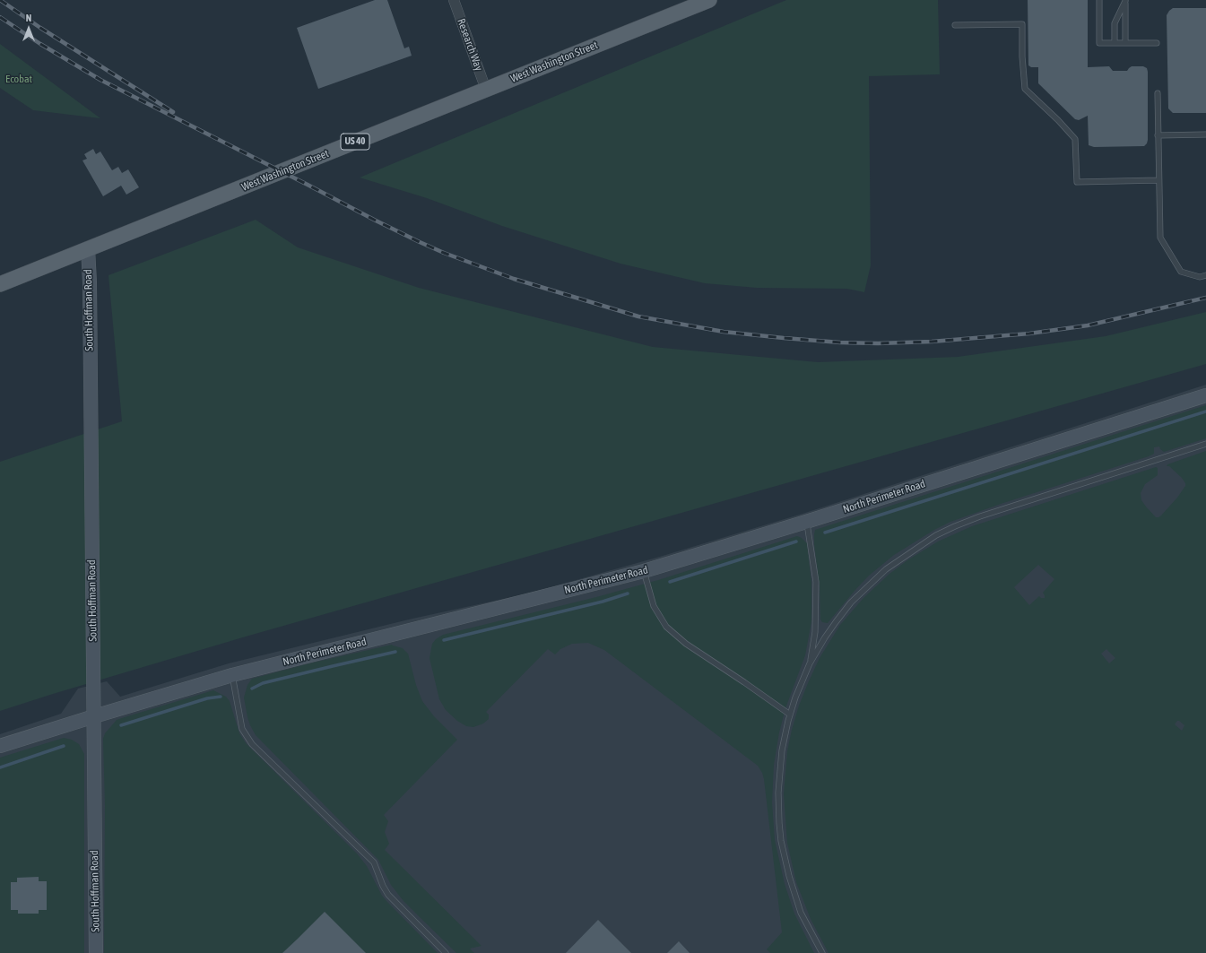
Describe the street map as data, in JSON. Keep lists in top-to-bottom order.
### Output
{
  "streets": {
    "main road": ["West Washington Street", "US 40"],
    "street": ["Research Way", "South Hoffman Road", "North Perimeter Road"]
  },
  "crossings": [
    ["Research Way", "West Washington Street"],
    ["West Washington Street", "South Hoffman Road"],
    ["South Hoffman Road", "North Perimeter Road"]
  ],
  "parks": ["Ecobat"],
  "north": "top"
}
